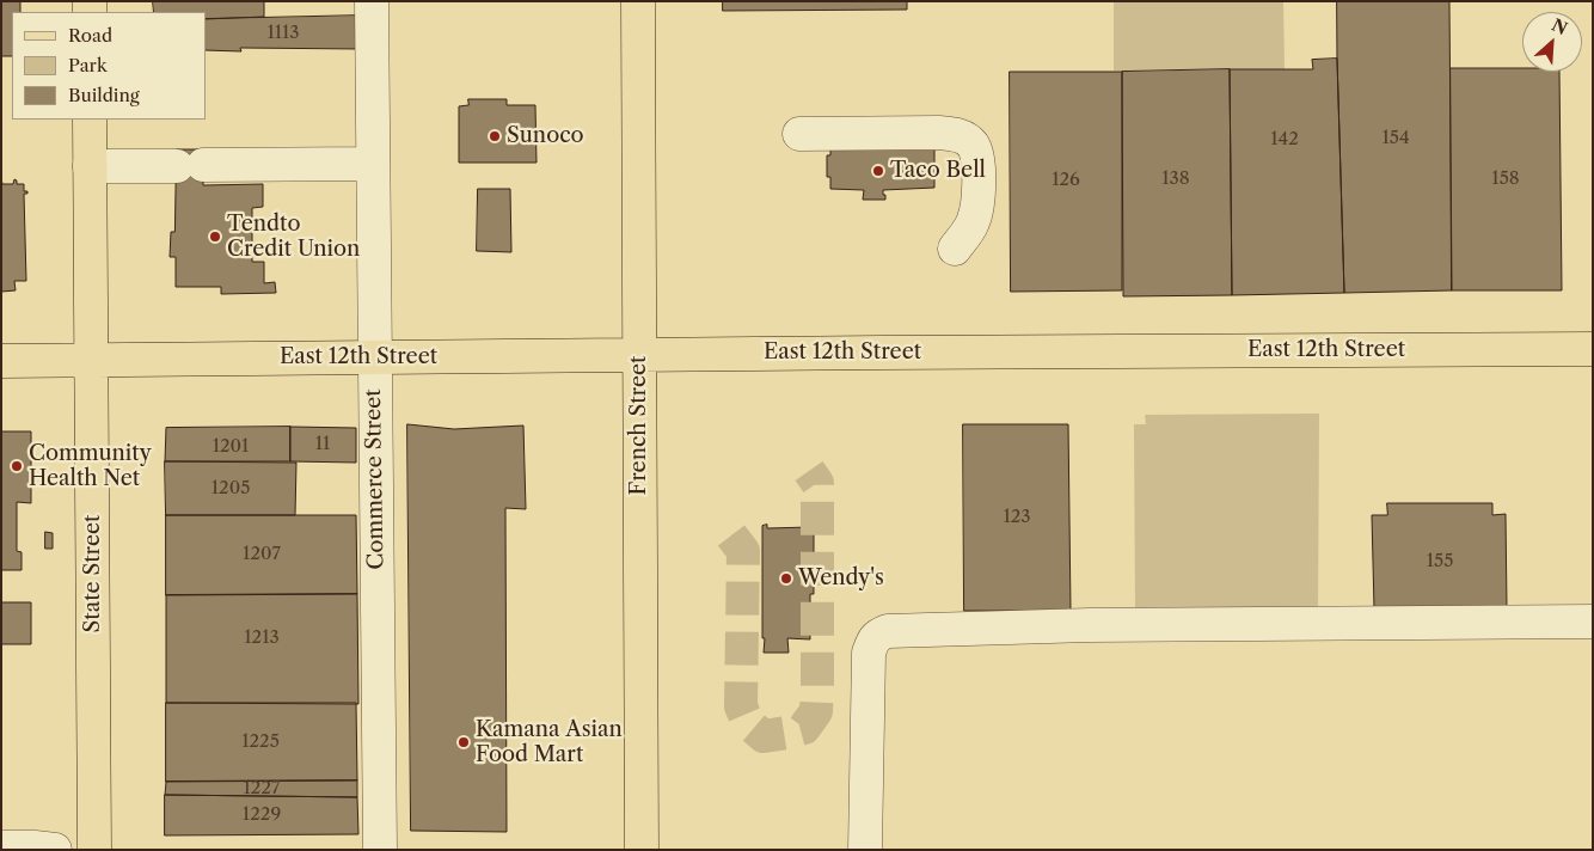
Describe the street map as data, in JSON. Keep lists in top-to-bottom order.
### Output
{
  "streets": {
    "main road": ["East 12th Street", "French Street", "State Street"],
    "street": ["Commerce Street"]
  },
  "crossings": [
    ["East 12th Street", "French Street"],
    ["East 12th Street", "Commerce Street"],
    ["East 12th Street", "State Street"]
  ],
  "places": [
    "Sunoco",
    "Taco Bell",
    "Tendto Credit Union",
    "Community Health Net",
    "Wendy's",
    "Kamana Asian Food Mart"
  ],
  "house_numbers": [
    "1113",
    "154",
    "142",
    "138",
    "158",
    "126",
    "11",
    "1201",
    "1205",
    "123",
    "1207",
    "155",
    "1213",
    "1225",
    "1227",
    "1229"
  ],
  "legend": ["Road", "Park", "Building"],
  "north": "top right"
}
